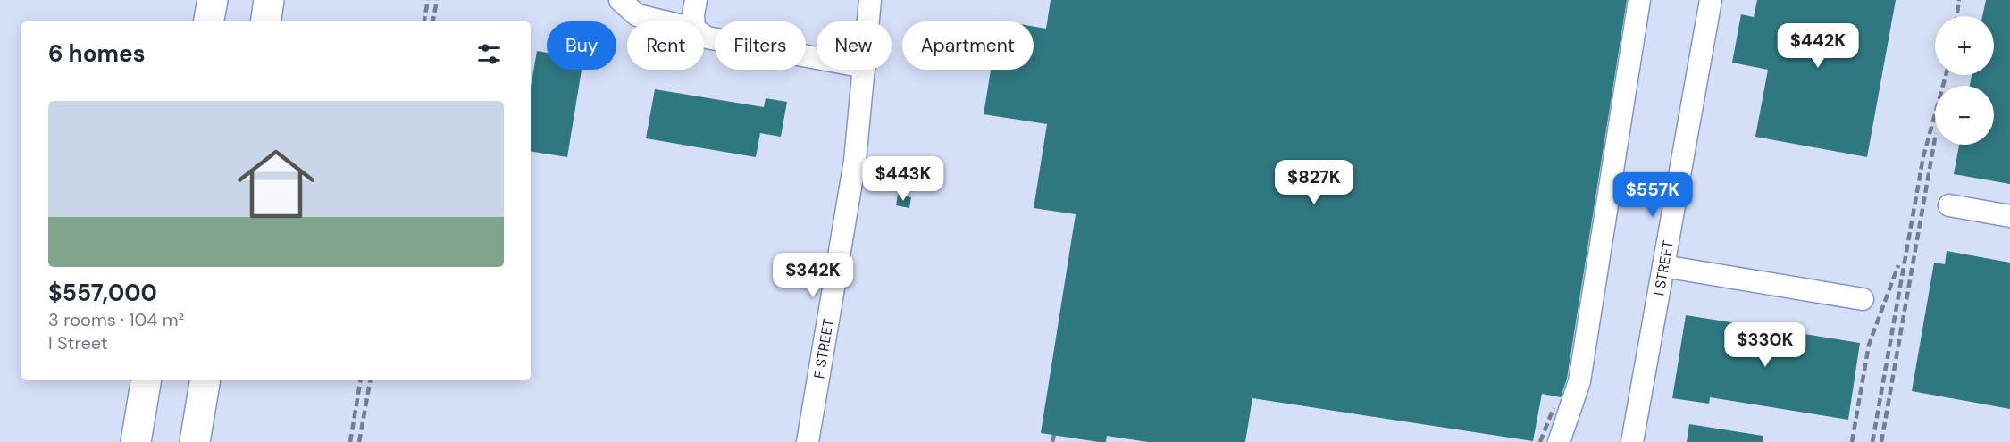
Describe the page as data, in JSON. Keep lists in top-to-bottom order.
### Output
{
  "streets": {
    "street": ["I STREET", "F STREET"]
  },
  "page": {
    "map_buttons": ["+", "−"],
    "chip": [
      "Buy",
      "Rent",
      "Filters",
      "New",
      "Apartment"
    ],
    "heading": "6 homes",
    "price": [
      "$442K",
      "$443K",
      "$827K",
      "$557K",
      "$342K",
      "$330K"
    ],
    "list": [
      {
        "name": "$557,000",
        "note": "3 rooms · 104 m² · I Street"
      }
    ]
  }
}
